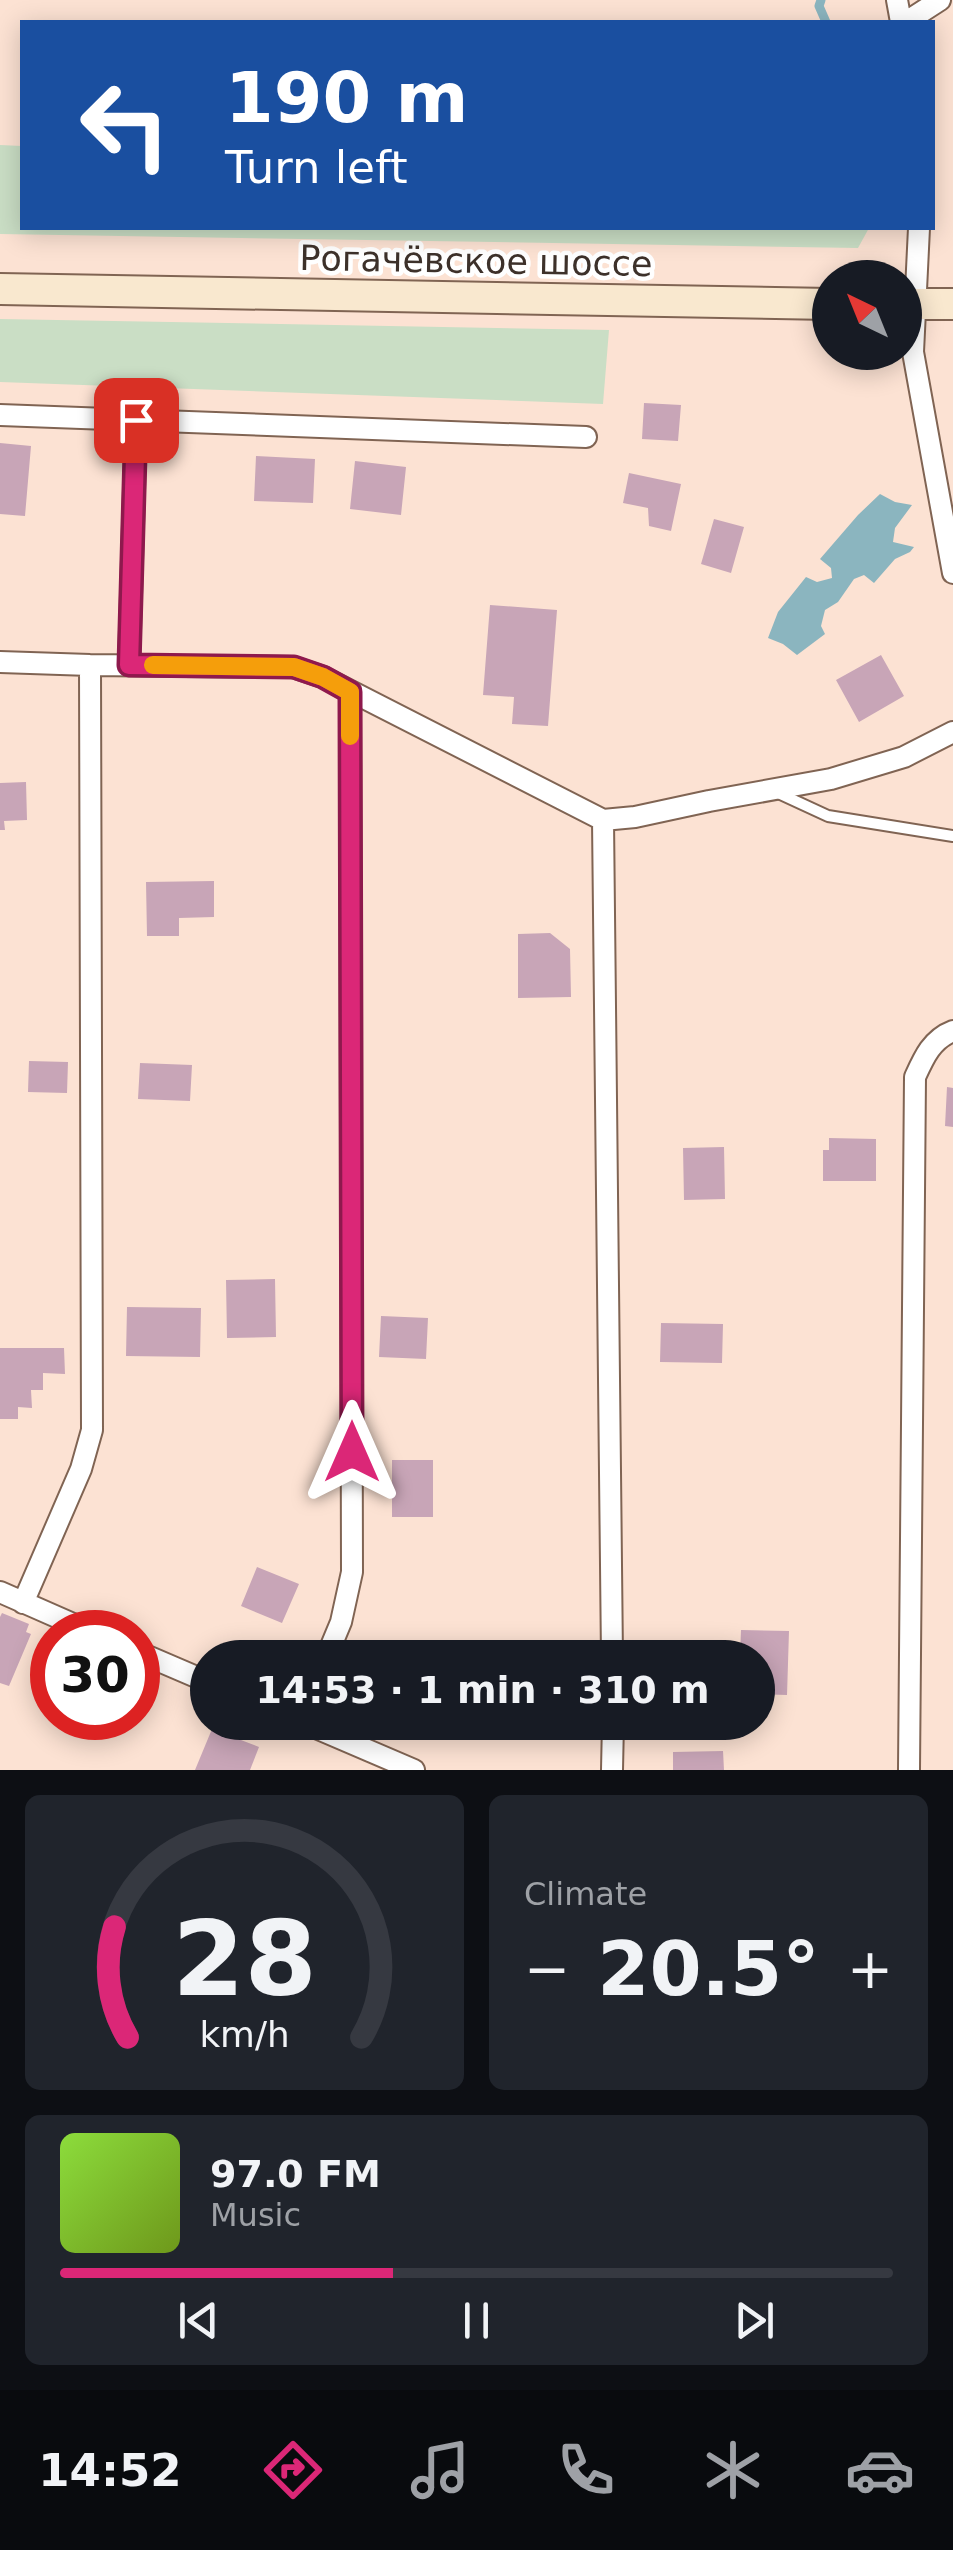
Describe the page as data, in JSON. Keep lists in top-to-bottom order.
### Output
{
  "streets": {
    "main road": ["Рогачёвское шоссе"]
  },
  "north": "top left",
  "page": {
    "turn": ["190 m", "Turn left"],
    "limit": "30",
    "trip": "14:53 · 1 min · 310 m",
    "tile": "Climate",
    "heat": ["−", "20.5°", "+"],
    "song": ["97.0 FM", "Music"],
    "tabs": "14:52",
    "gauge": ["28", "km/h"]
  }
}
